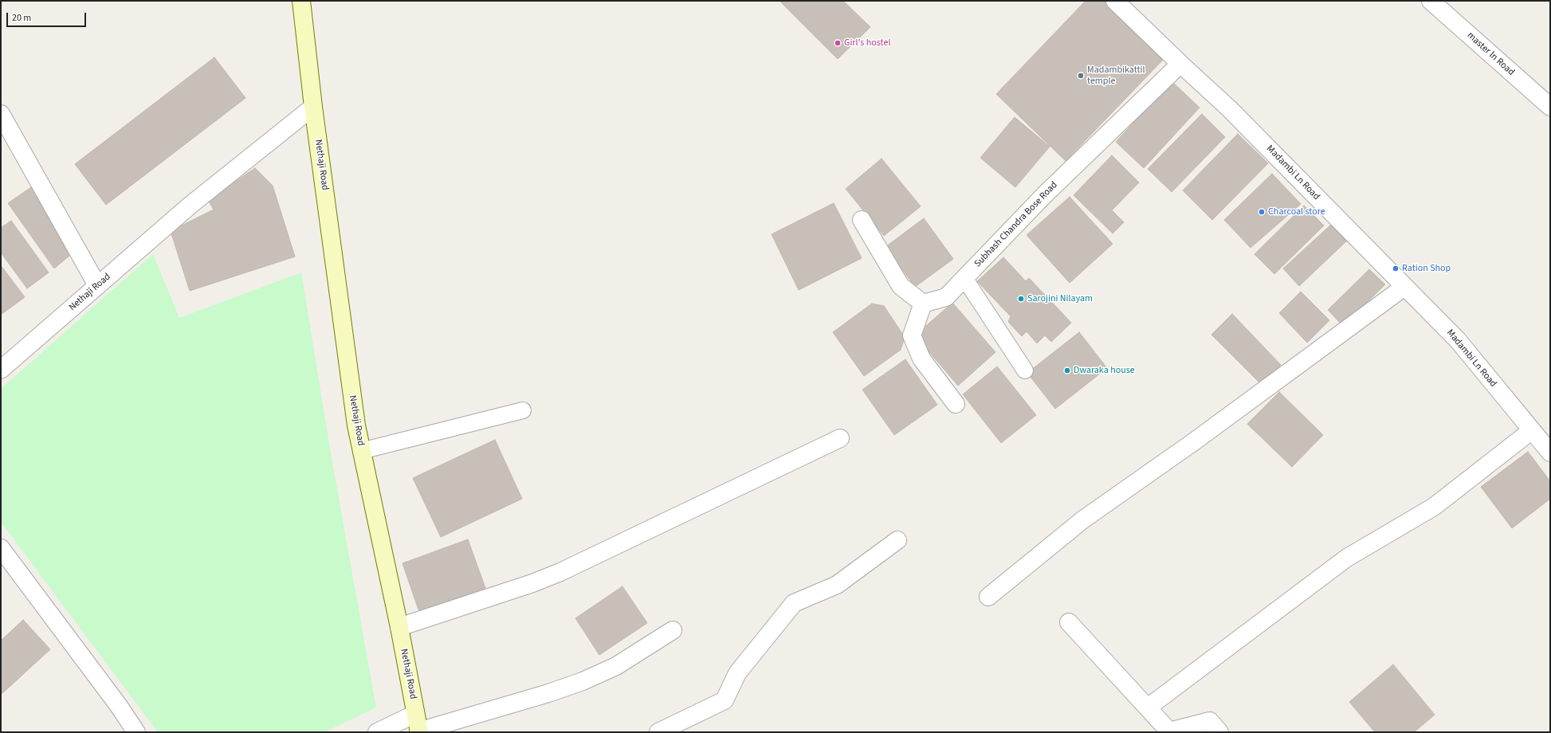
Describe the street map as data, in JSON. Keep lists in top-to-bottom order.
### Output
{
  "streets": {
    "street": [
      "master ln Road",
      "Nethaji Road",
      "Madambi Ln Road",
      "Subhash Chandra Bose Road"
    ]
  },
  "crossings": [
    ["Madambi Ln Road", "Subhash Chandra Bose Road"]
  ],
  "places": [
    "Girl's hostel",
    "Madambikattil temple",
    "Charcoal store",
    "Ration Shop",
    "Sarojini Nilayam",
    "Dwaraka house"
  ],
  "scale_bar": "20 m"
}
